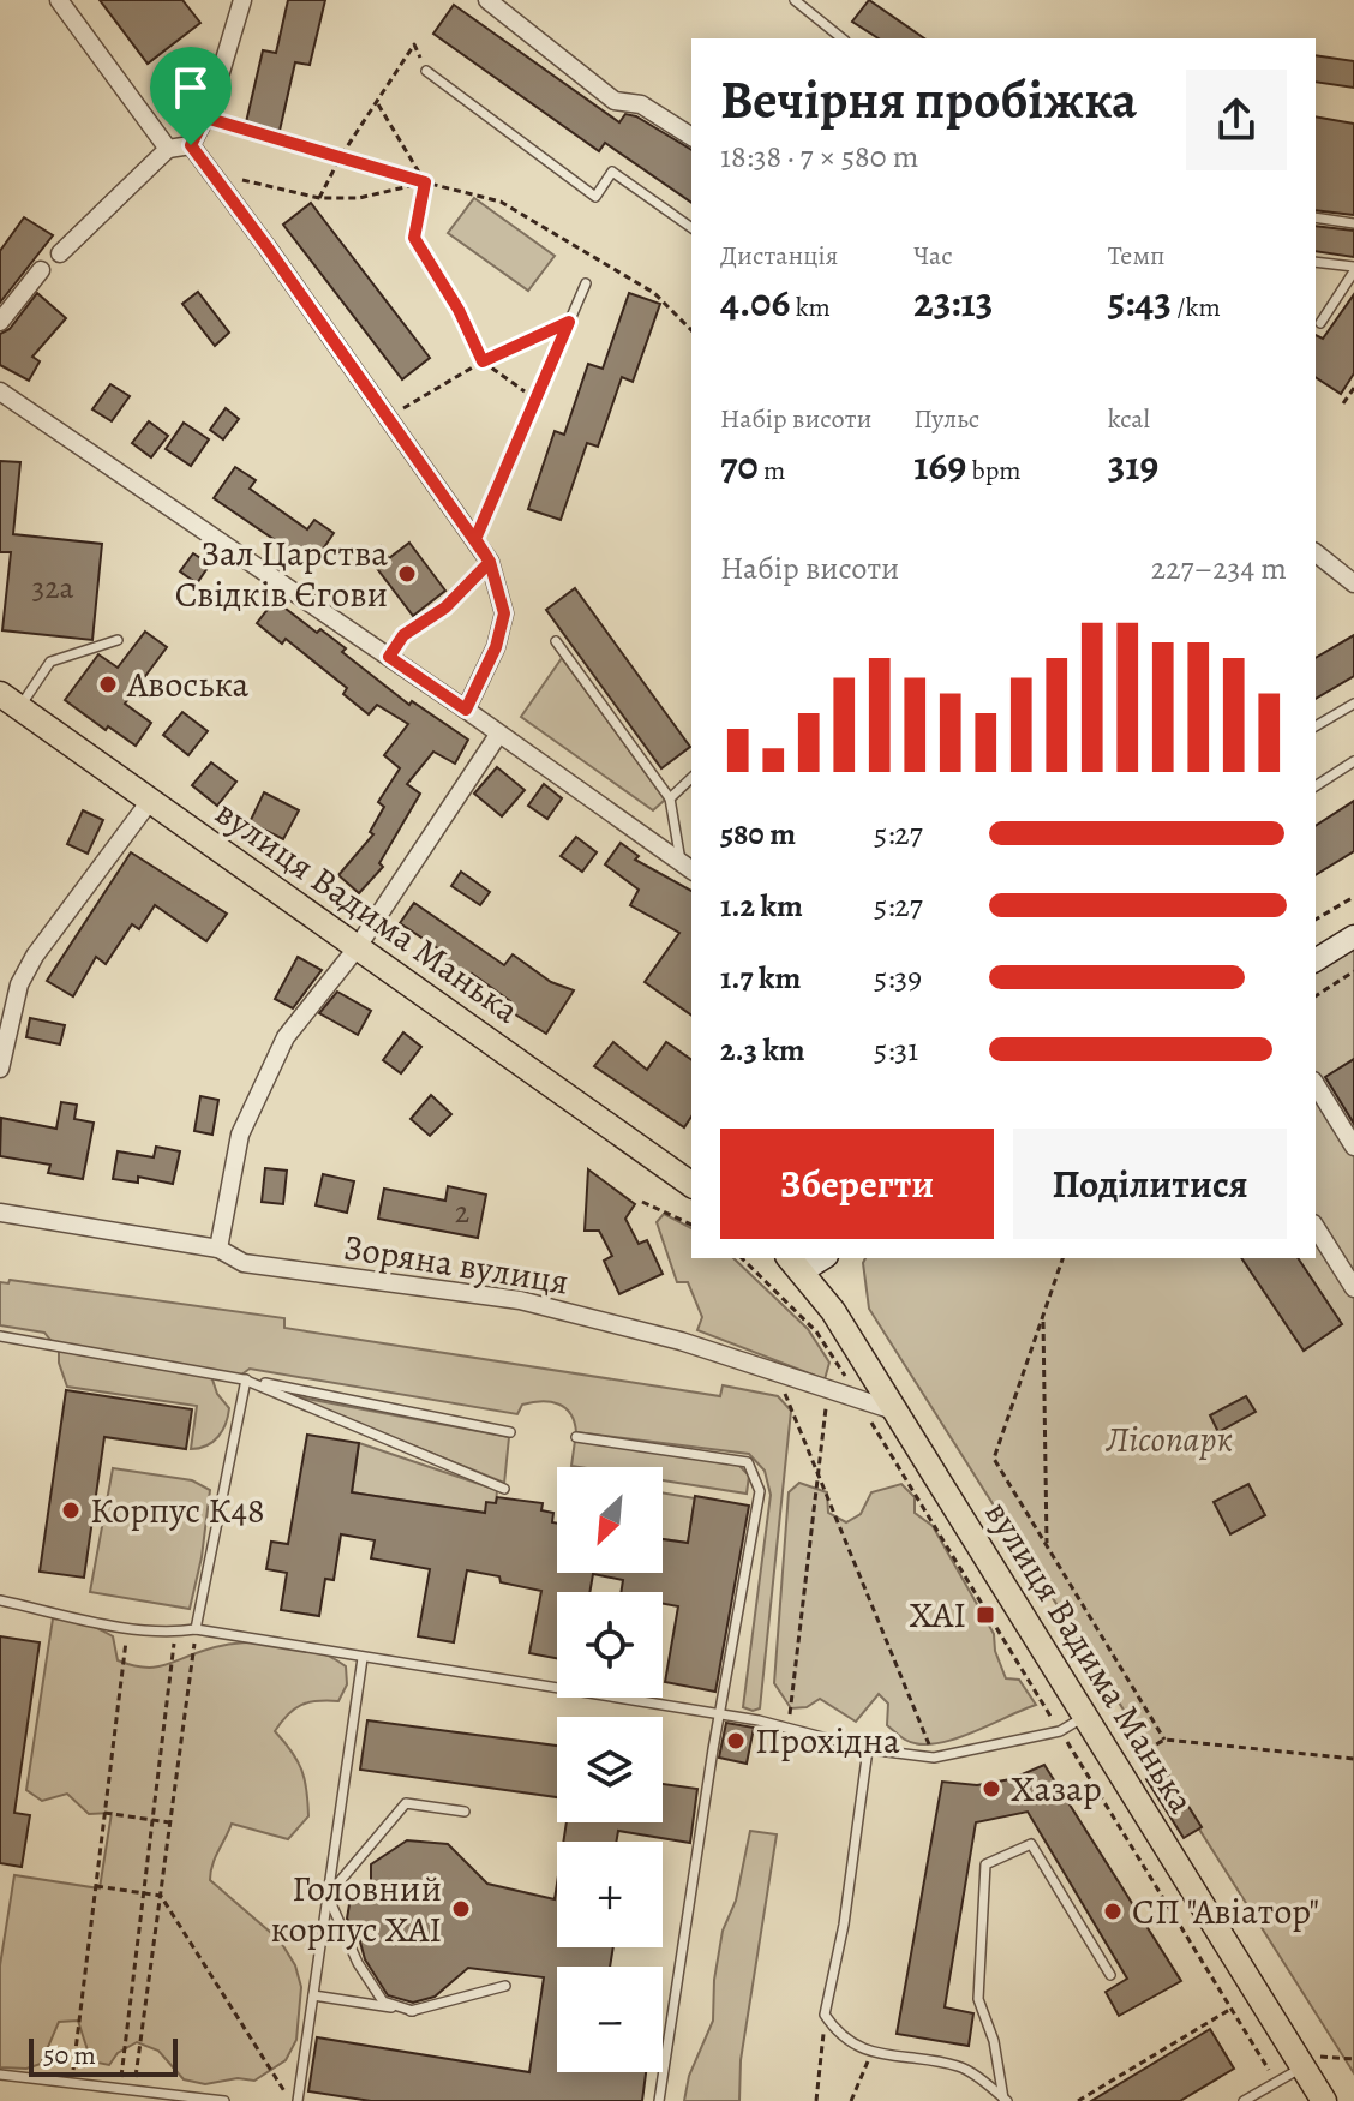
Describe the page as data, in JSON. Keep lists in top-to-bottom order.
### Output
{
  "streets": {
    "main road": ["вулиця Вадима Манька"],
    "street": ["Зоряна вулиця"]
  },
  "crossings": [
    ["вулиця Вадима Манька", "Зоряна вулиця"]
  ],
  "parks": ["Лісопарк"],
  "places": {
    "other": [
      "Зал Царства Свідків Єгови",
      "Авоська",
      "Корпус К48",
      "Прохідна",
      "Хазар",
      "Головний корпус ХАІ",
      "СП \"Авіатор\""
    ],
    "transit": ["ХАІ"]
  },
  "house_numbers": ["32а", "2"],
  "scale_bar": "50 m",
  "north": "bottom left",
  "page": {
    "heading": ["Вечірня пробіжка", "18:38 · 7 × 580 m"],
    "stats": [
      ["Дистанція", "4.06 km"],
      ["Час", "23:13"],
      ["Темп", "5:43 /km"],
      ["Набір висоти", "70 m"],
      ["Пульс", "169 bpm"],
      ["kcal", "319"]
    ],
    "chart": ["Набір висоти", "227–234 m"],
    "list": [
      {
        "name": "580 m",
        "note": "5:27"
      },
      {
        "name": "1.2 km",
        "note": "5:27"
      },
      {
        "name": "1.7 km",
        "note": "5:39"
      },
      {
        "name": "2.3 km",
        "note": "5:31"
      }
    ],
    "buttons": ["Зберегти", "Поділитися"],
    "map_buttons": ["+", "−"],
    "scale": "50 m"
  }
}
